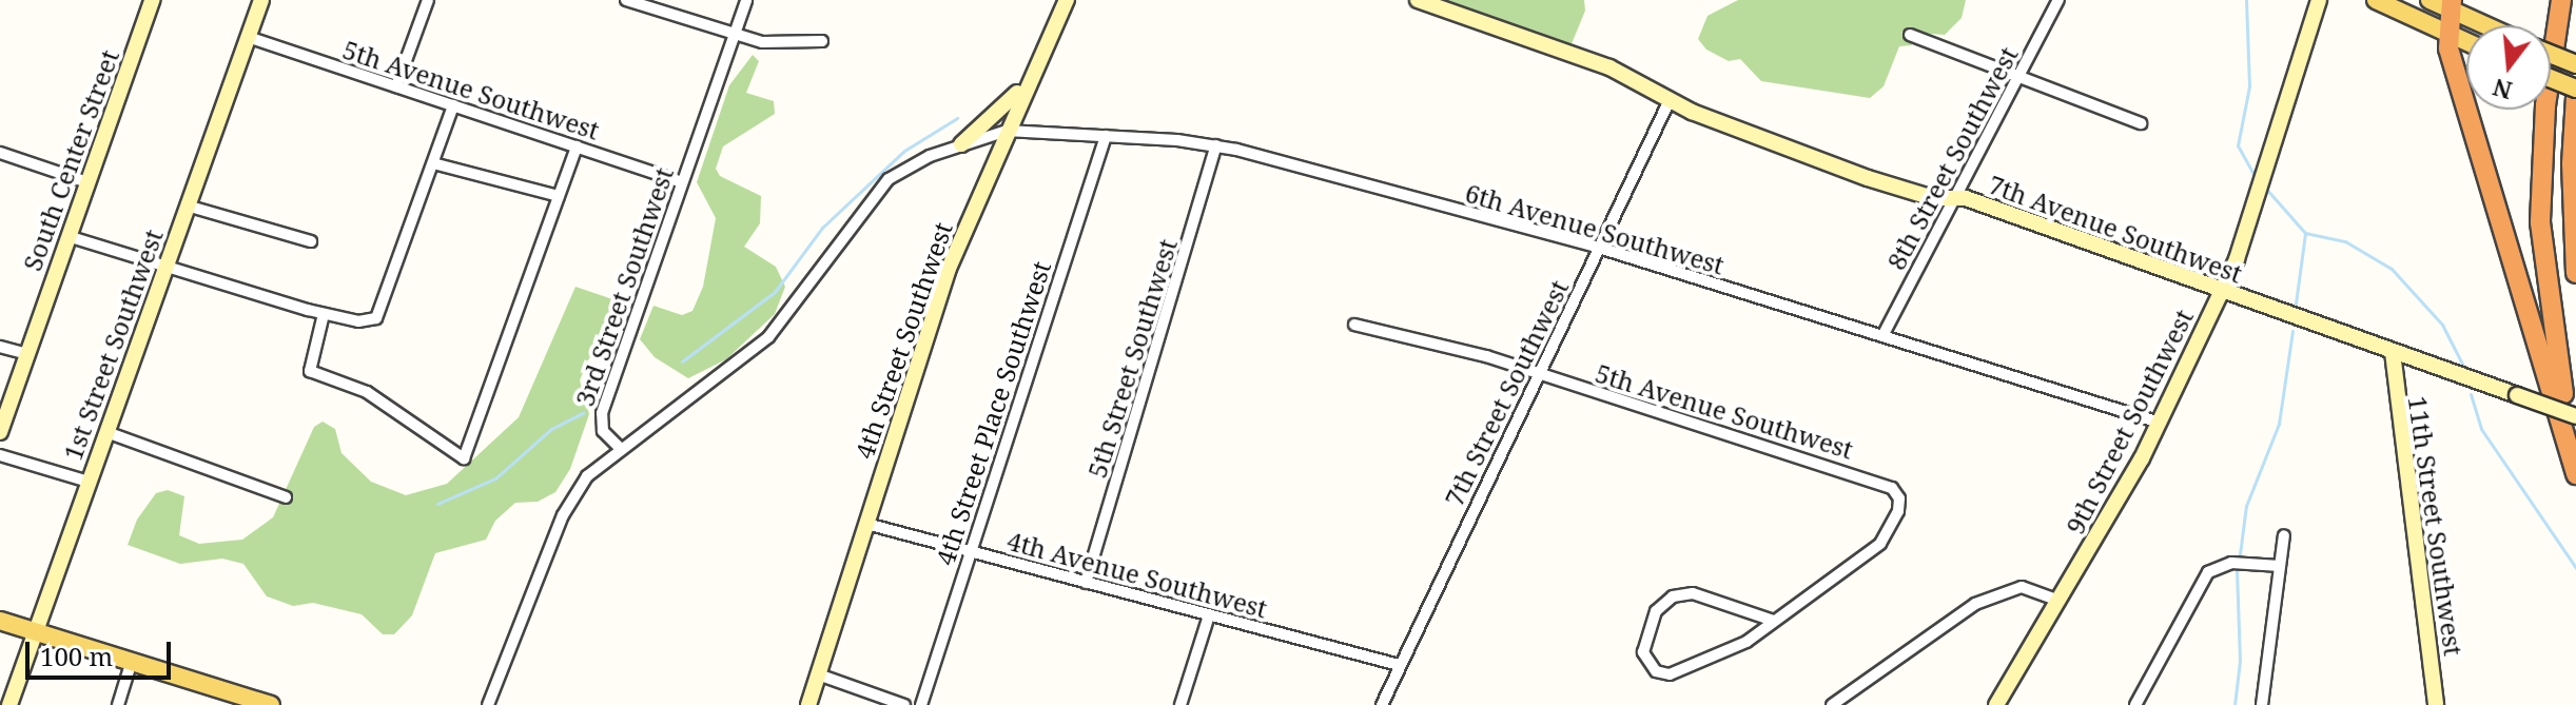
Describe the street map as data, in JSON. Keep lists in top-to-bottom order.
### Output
{
  "streets": {
    "street": [
      "5th Avenue Southwest",
      "8th Street Southwest",
      "South Center Street",
      "6th Avenue Southwest",
      "7th Avenue Southwest",
      "3rd Street Southwest",
      "4th Street Southwest",
      "1st Street Southwest",
      "5th Street Southwest",
      "7th Street Southwest",
      "4th Street Place Southwest",
      "9th Street Southwest",
      "11th Street Southwest",
      "4th Avenue Southwest"
    ]
  },
  "crossings": [
    ["5th Avenue Southwest", "3rd Street Southwest"],
    ["5th Avenue Southwest", "1st Street Southwest"],
    ["5th Avenue Southwest", "7th Street Southwest"],
    ["8th Street Southwest", "6th Avenue Southwest"],
    ["8th Street Southwest", "7th Avenue Southwest"],
    ["6th Avenue Southwest", "3rd Street Southwest"],
    ["6th Avenue Southwest", "4th Street Southwest"],
    ["6th Avenue Southwest", "5th Street Southwest"],
    ["6th Avenue Southwest", "7th Street Southwest"],
    ["6th Avenue Southwest", "4th Street Place Southwest"],
    ["6th Avenue Southwest", "9th Street Southwest"],
    ["7th Avenue Southwest", "7th Street Southwest"],
    ["7th Avenue Southwest", "9th Street Southwest"],
    ["7th Avenue Southwest", "11th Street Southwest"],
    ["4th Street Southwest", "4th Avenue Southwest"],
    ["5th Street Southwest", "4th Avenue Southwest"],
    ["7th Street Southwest", "4th Avenue Southwest"],
    ["4th Street Place Southwest", "4th Avenue Southwest"]
  ],
  "scale_bar": "100 m",
  "north": "bottom"
}
